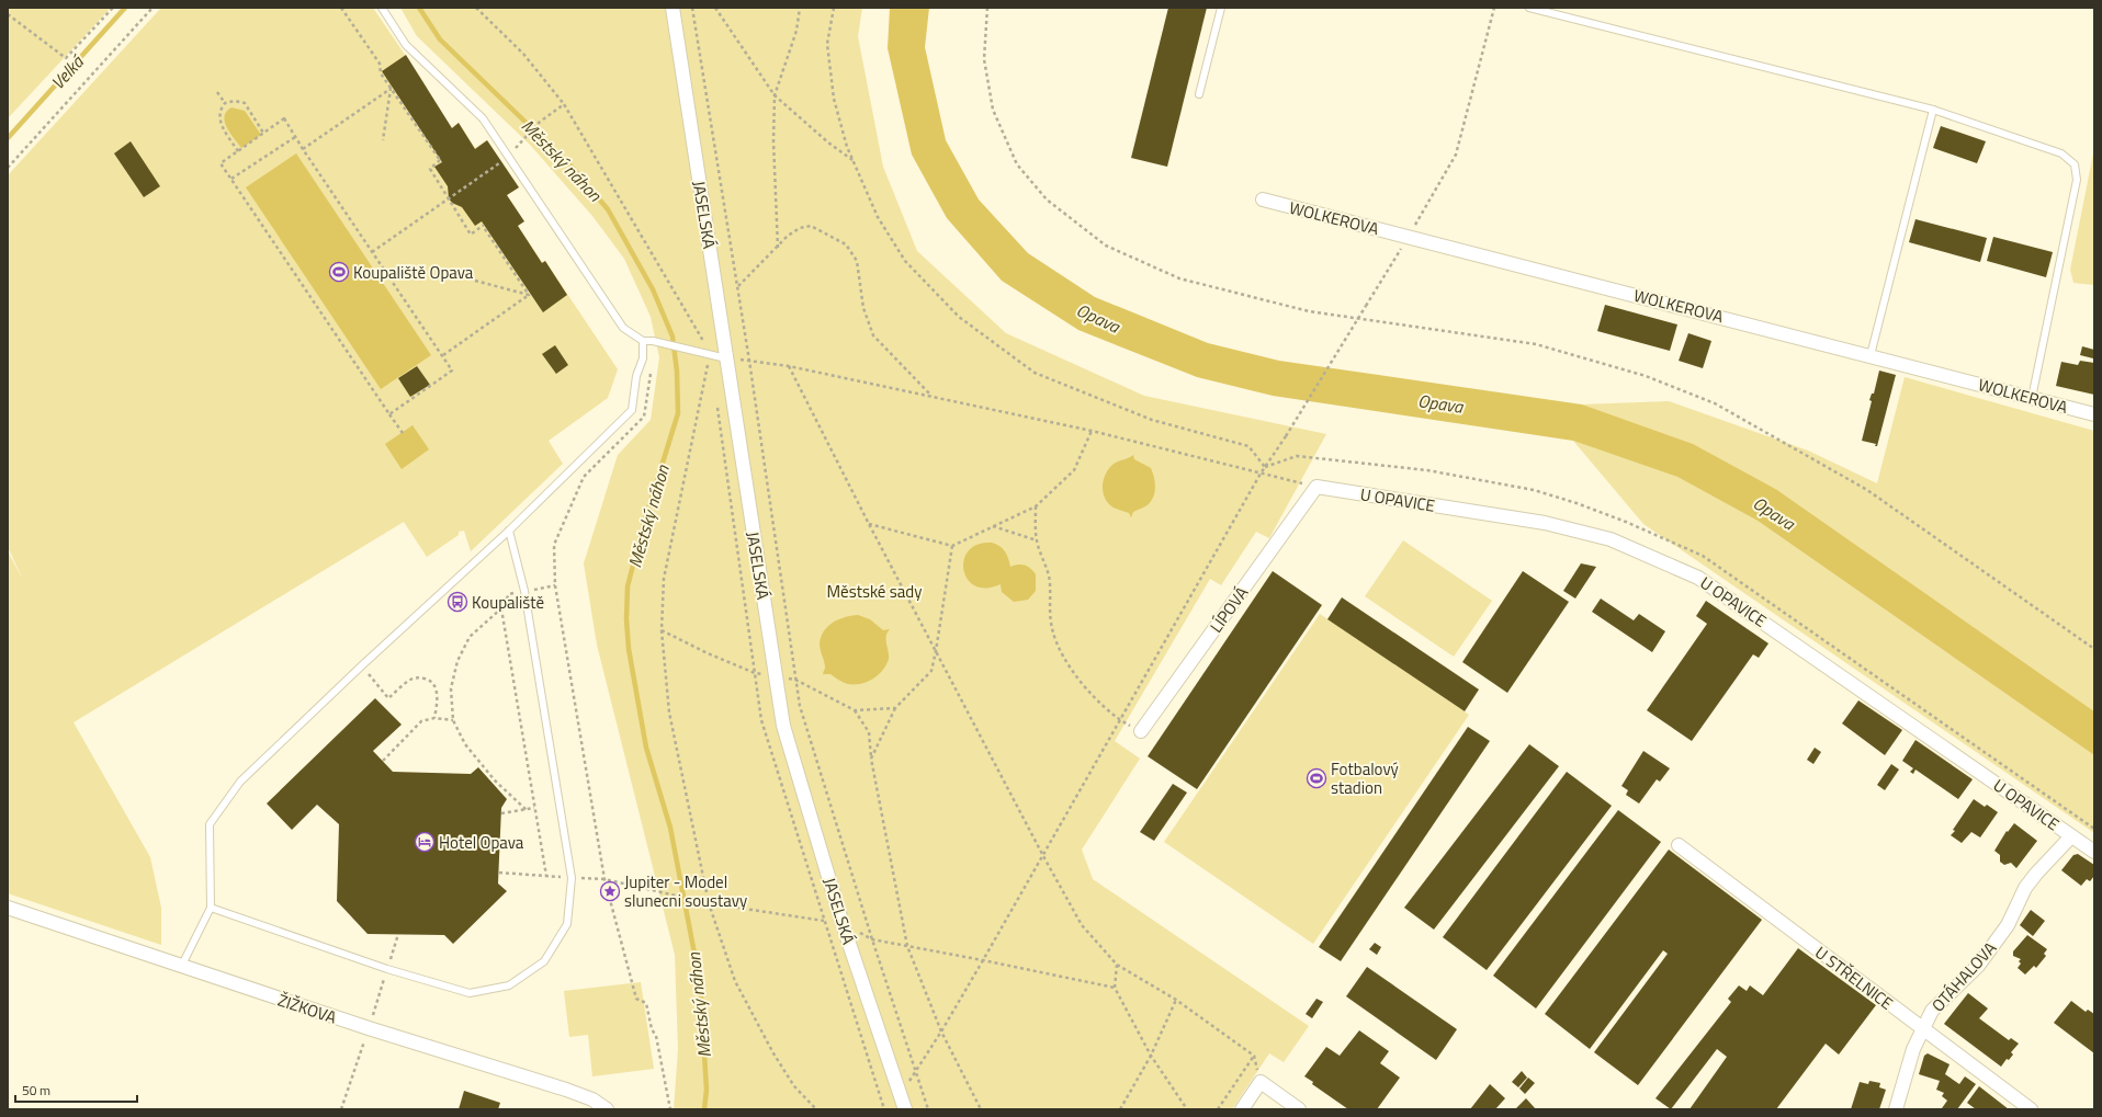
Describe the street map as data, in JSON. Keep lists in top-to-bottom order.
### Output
{
  "streets": {
    "street": [
      "JASELSKÁ",
      "WOLKEROVA",
      "U OPAVICE",
      "LÍPOVÁ",
      "OTÁHALOVA",
      "U STŘELNICE",
      "ŽIŽKOVA"
    ]
  },
  "crossings": [
    ["U OPAVICE", "LÍPOVÁ"],
    ["U OPAVICE", "OTÁHALOVA"],
    ["OTÁHALOVA", "U STŘELNICE"]
  ],
  "water": ["Velká", "Městský náhon", "Opava"],
  "parks": ["Městské sady"],
  "places": {
    "sports": ["Koupaliště Opava", "Fotbalový stadion"],
    "bus stop": ["Koupaliště"],
    "hotel": ["Hotel Opava"],
    "place": ["Jupiter - Model slunecni soustavy"]
  },
  "scale_bar": "50 m"
}
